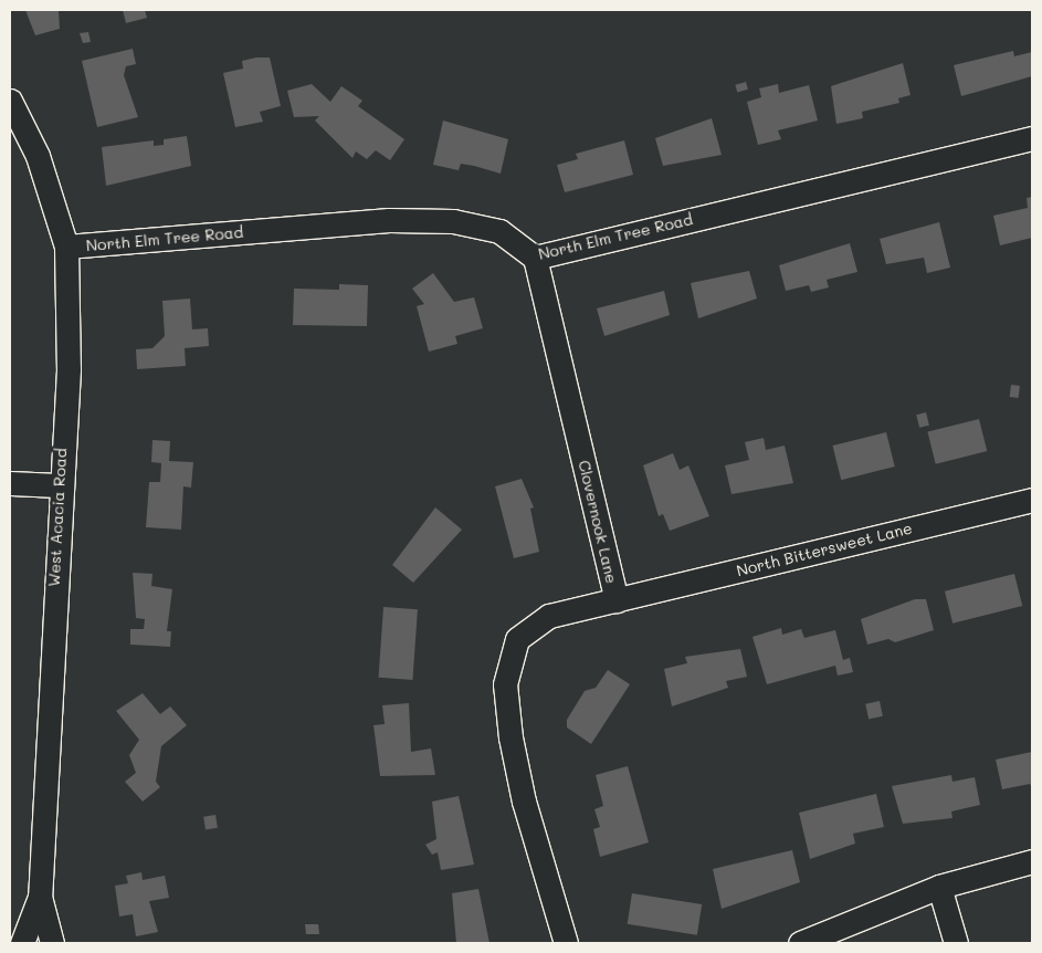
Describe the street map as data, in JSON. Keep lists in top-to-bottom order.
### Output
{
  "streets": {
    "street": [
      "North Elm Tree Road",
      "West Acacia Road",
      "Clovernook Lane",
      "North Bittersweet Lane"
    ]
  },
  "crossings": [
    ["North Elm Tree Road", "West Acacia Road"],
    ["North Elm Tree Road", "Clovernook Lane"],
    ["Clovernook Lane", "North Bittersweet Lane"]
  ]
}
